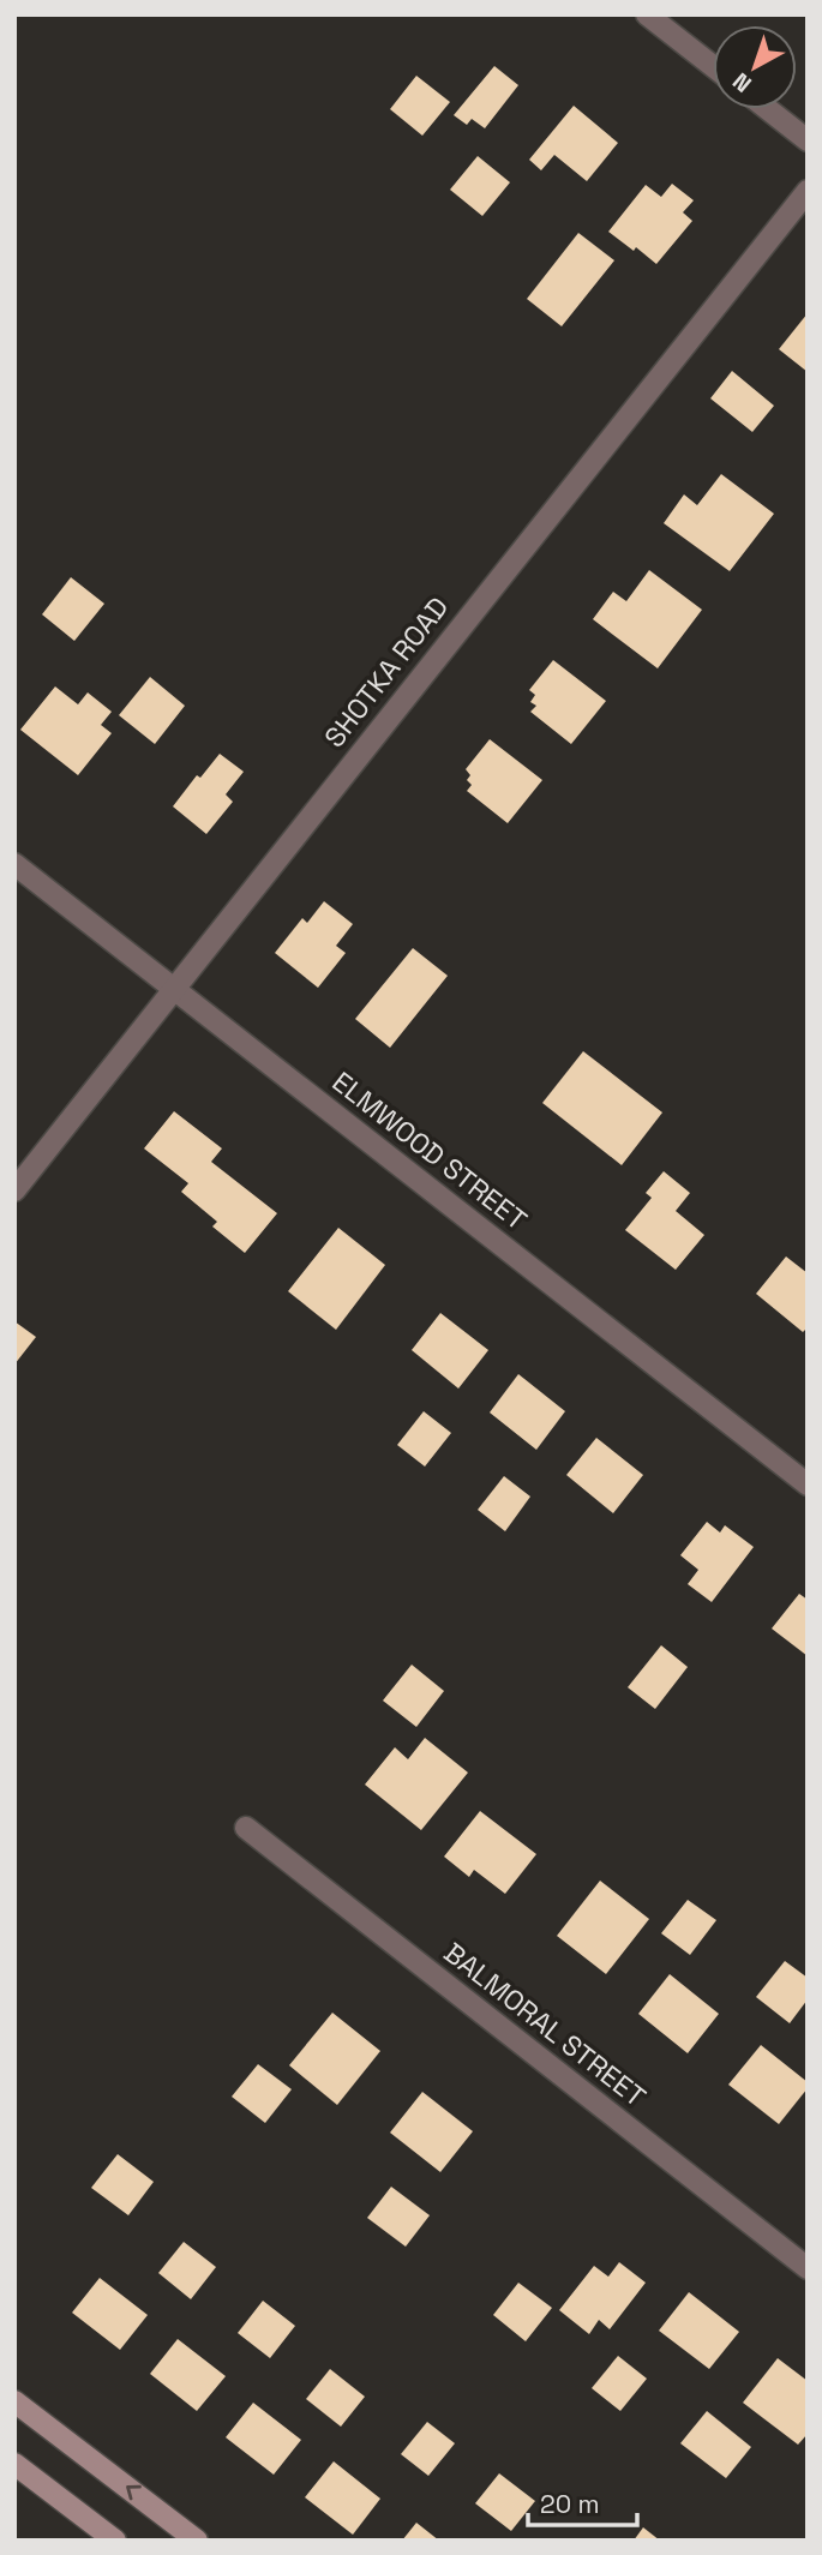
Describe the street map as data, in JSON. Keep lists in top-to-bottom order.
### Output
{
  "streets": {
    "street": ["SHOTKA ROAD", "ELMWOOD STREET", "BALMORAL STREET"]
  },
  "crossings": [
    ["SHOTKA ROAD", "ELMWOOD STREET"]
  ],
  "scale_bar": "20 m",
  "north": "bottom left"
}
